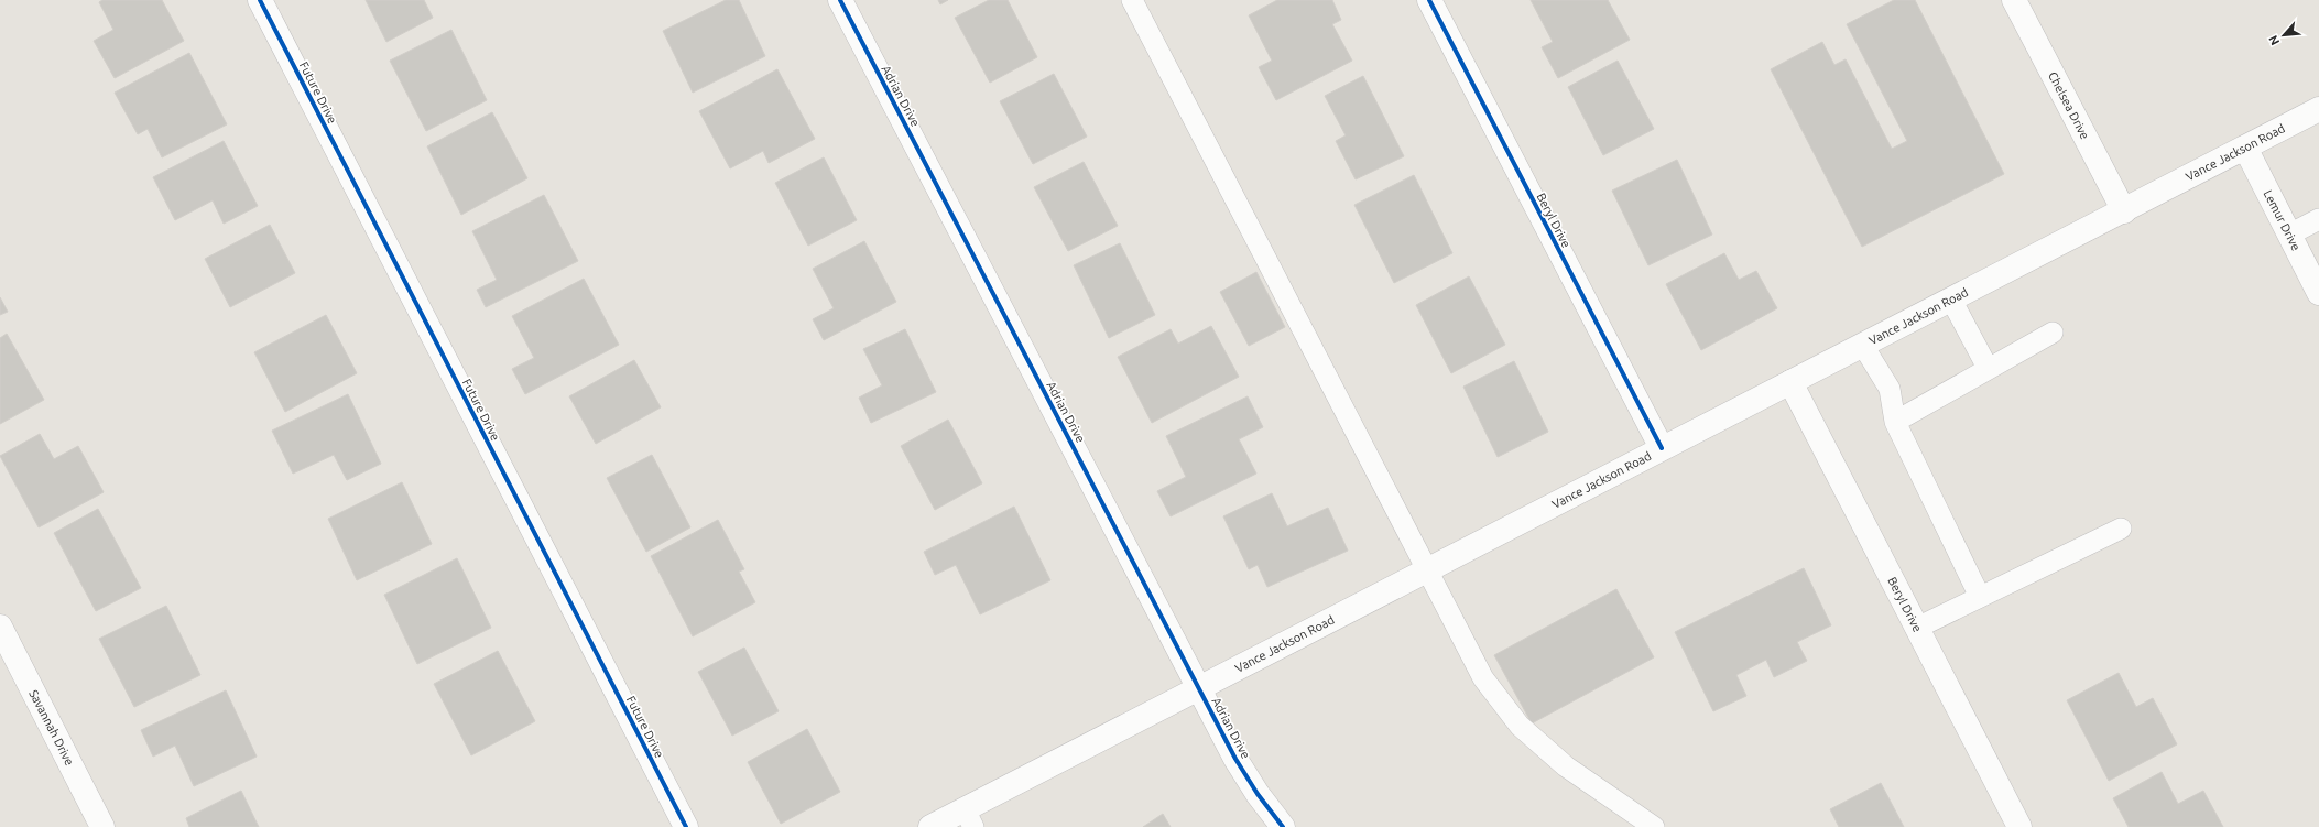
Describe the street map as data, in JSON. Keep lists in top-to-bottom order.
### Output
{
  "streets": {
    "street": [
      "Future Drive",
      "Adrian Drive",
      "Chelsea Drive",
      "Vance Jackson Road",
      "Beryl Drive",
      "Lemur Drive",
      "Savannah Drive"
    ]
  },
  "crossings": [
    ["Adrian Drive", "Vance Jackson Road"],
    ["Chelsea Drive", "Vance Jackson Road"],
    ["Vance Jackson Road", "Beryl Drive"],
    ["Vance Jackson Road", "Lemur Drive"]
  ],
  "north": "bottom left"
}
